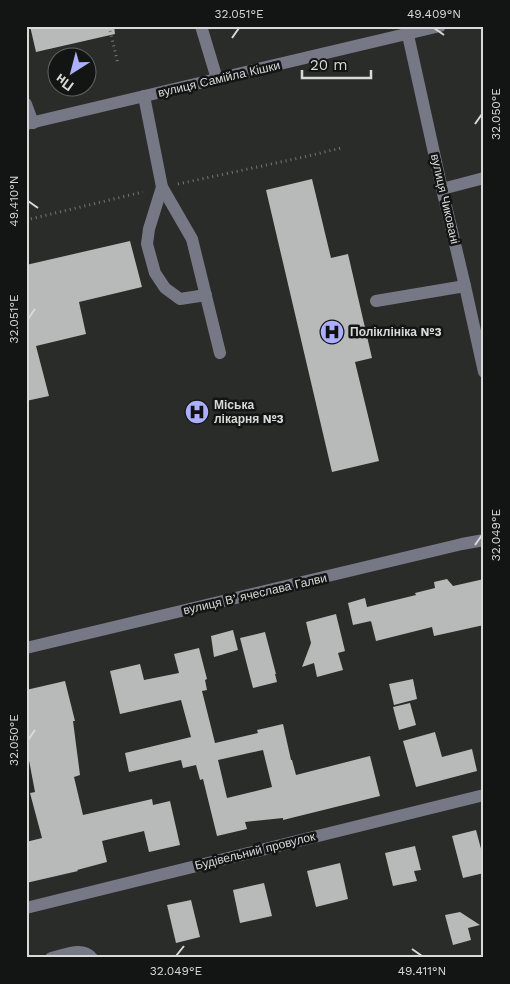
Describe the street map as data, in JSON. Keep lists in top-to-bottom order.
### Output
{
  "streets": {
    "street": [
      "вулиця Самійла Кішки",
      "вулиця Чиковані",
      "вулиця Вʼячеслава Галви",
      "Будівельний провулок"
    ]
  },
  "crossings": [
    ["вулиця Самійла Кішки", "вулиця Чиковані"]
  ],
  "places": {
    "hospital": ["Поліклініка №3", "Міська лікарня №3"]
  },
  "scale_bar": "20 m",
  "north": "bottom left",
  "coordinates": [
    "32.051°E",
    "49.409°N",
    "32.050°E",
    "49.410°N",
    "32.049°E",
    "49.411°N"
  ]
}
